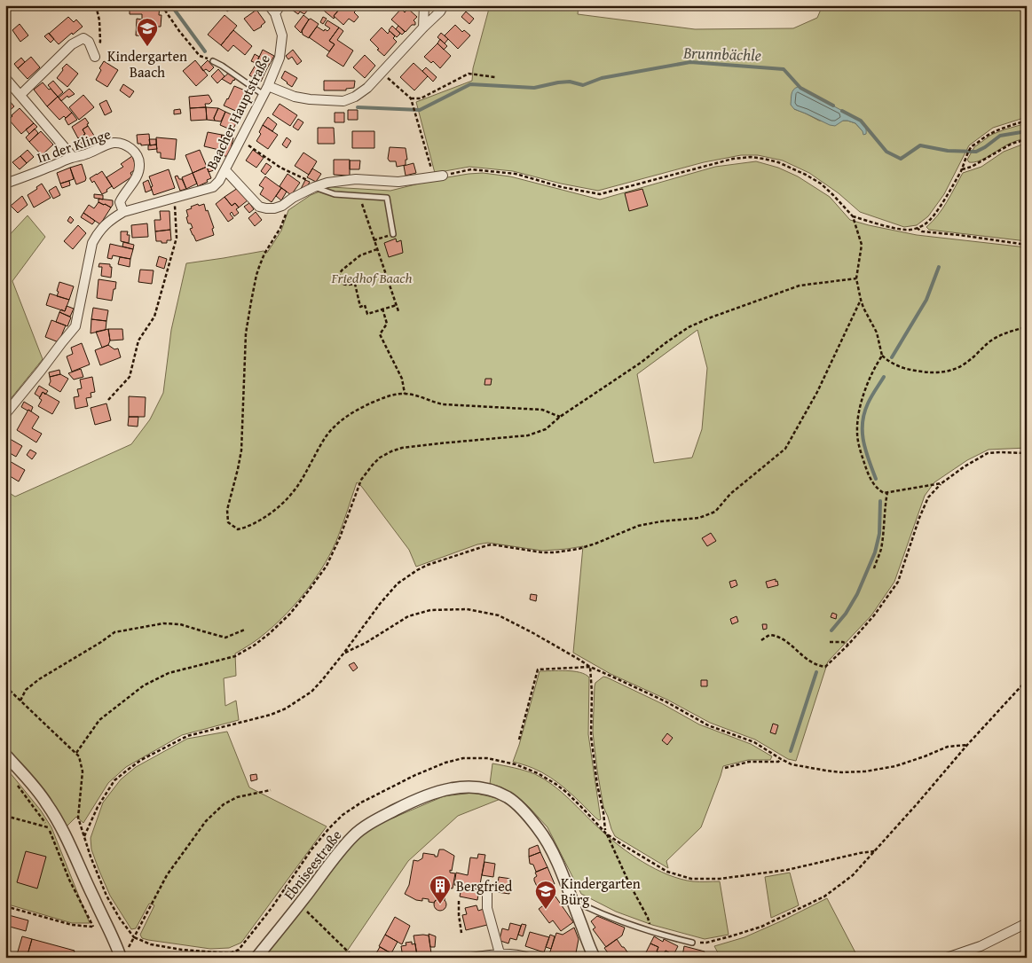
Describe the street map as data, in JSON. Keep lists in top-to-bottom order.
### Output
{
  "streets": {
    "street": ["Baacher Hauptstraße", "In der Klinge", "Ebniseestraße"]
  },
  "crossings": [
    ["Baacher Hauptstraße", "In der Klinge"]
  ],
  "water": ["Brunnbächle"],
  "parks": ["Friedhof Baach"],
  "places": {
    "school or university": ["Kindergarten Baach", "Kindergarten Bürg"],
    "building": ["Bergfried"]
  }
}
